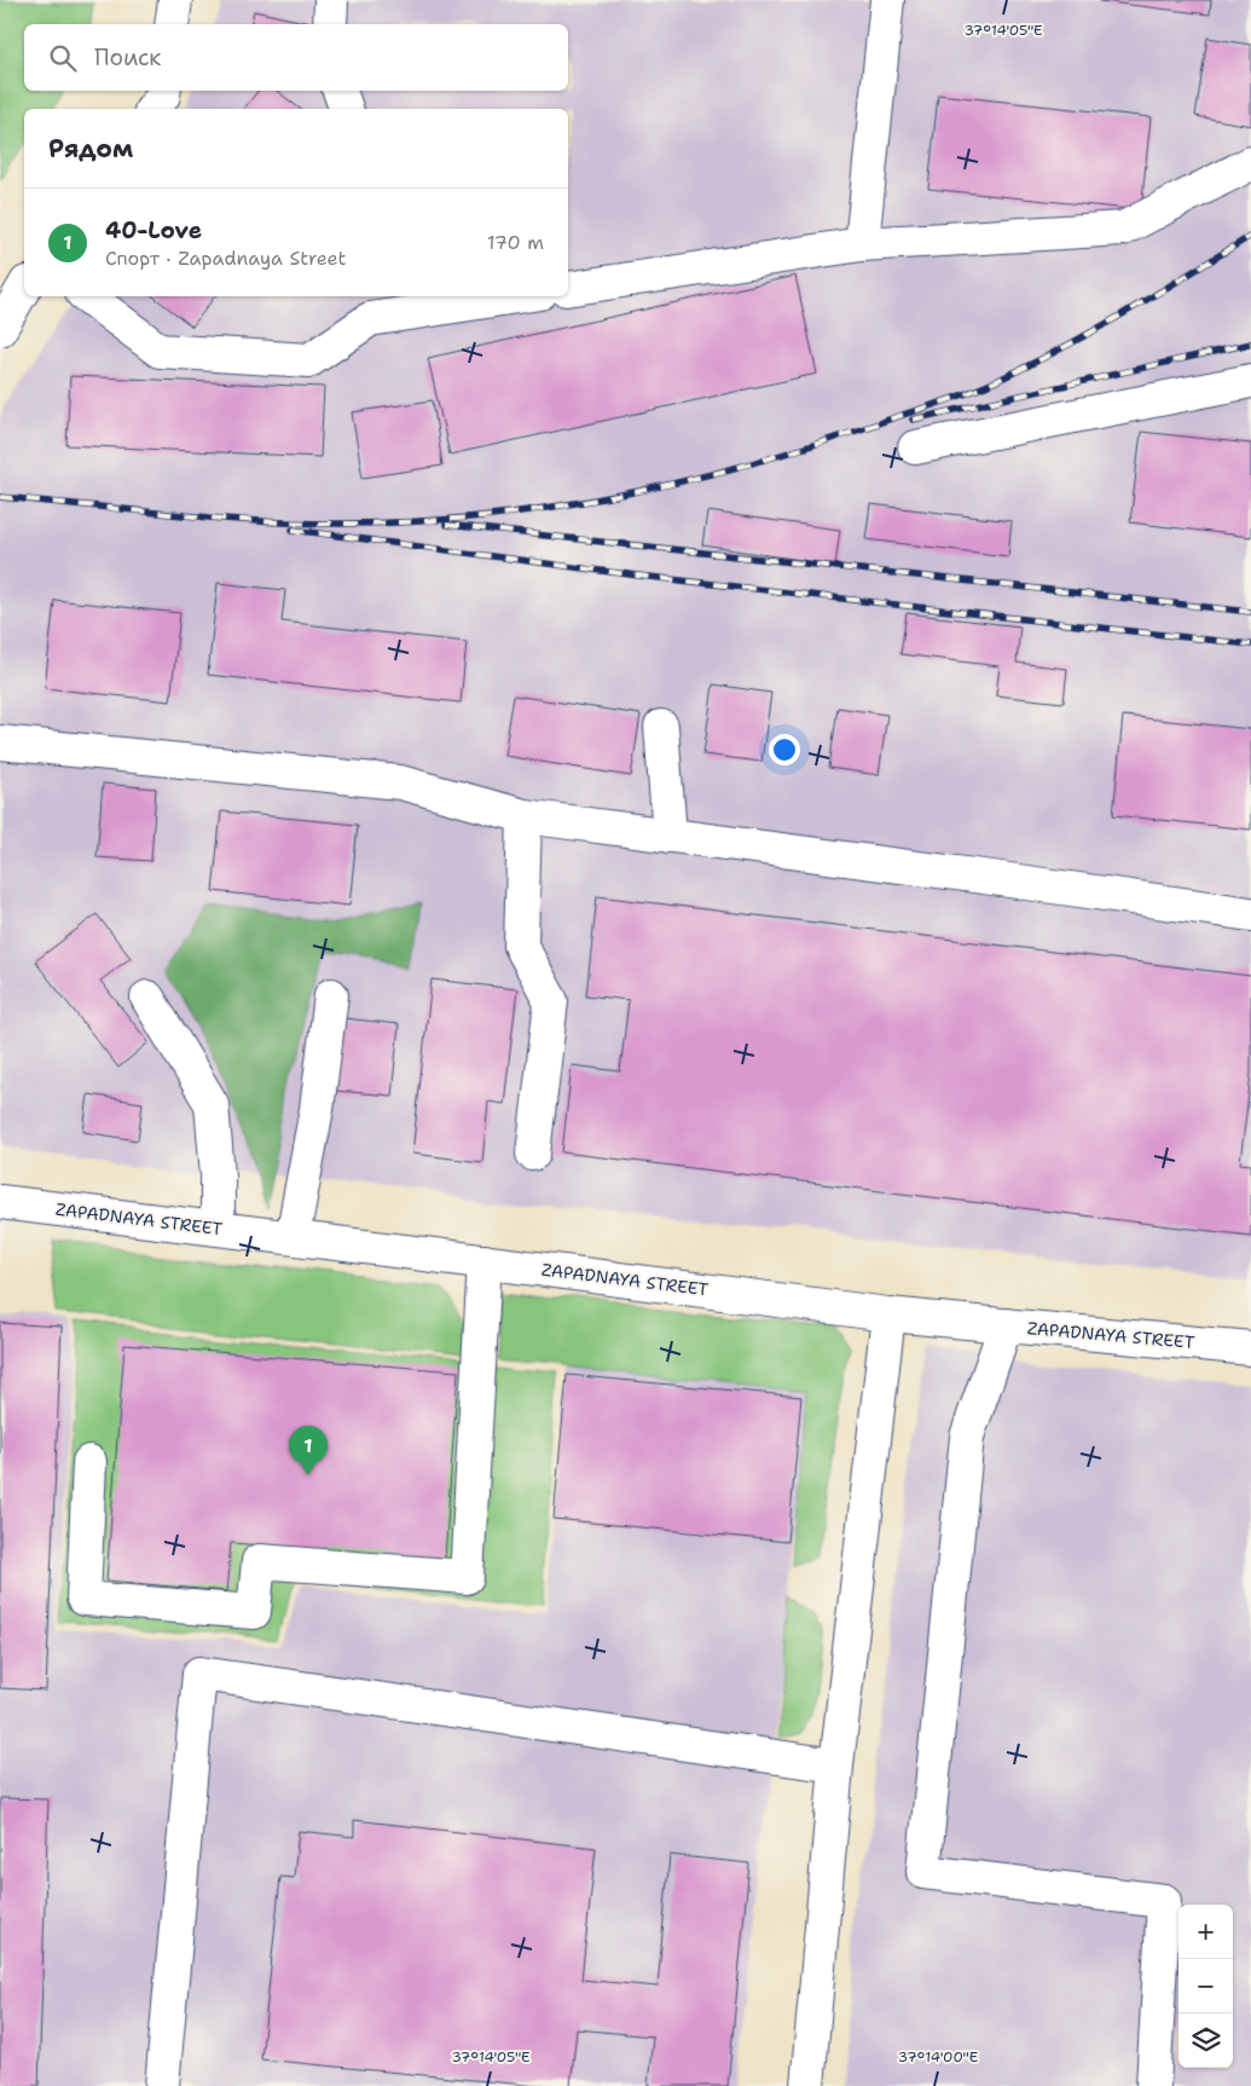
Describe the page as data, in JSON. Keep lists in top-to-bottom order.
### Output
{
  "streets": {
    "street": ["ZAPADNAYA STREET"]
  },
  "page": {
    "search": "Поиск",
    "heading": "Рядом",
    "list": [
      {
        "mark": "1",
        "name": "40-Love",
        "note": "Спорт · Zapadnaya Street",
        "value": "170 m"
      }
    ],
    "pins": "1",
    "map_buttons": ["+", "−"]
  },
  "coordinates": ["37°14'05\"E", "37°14'00\"E"]
}
